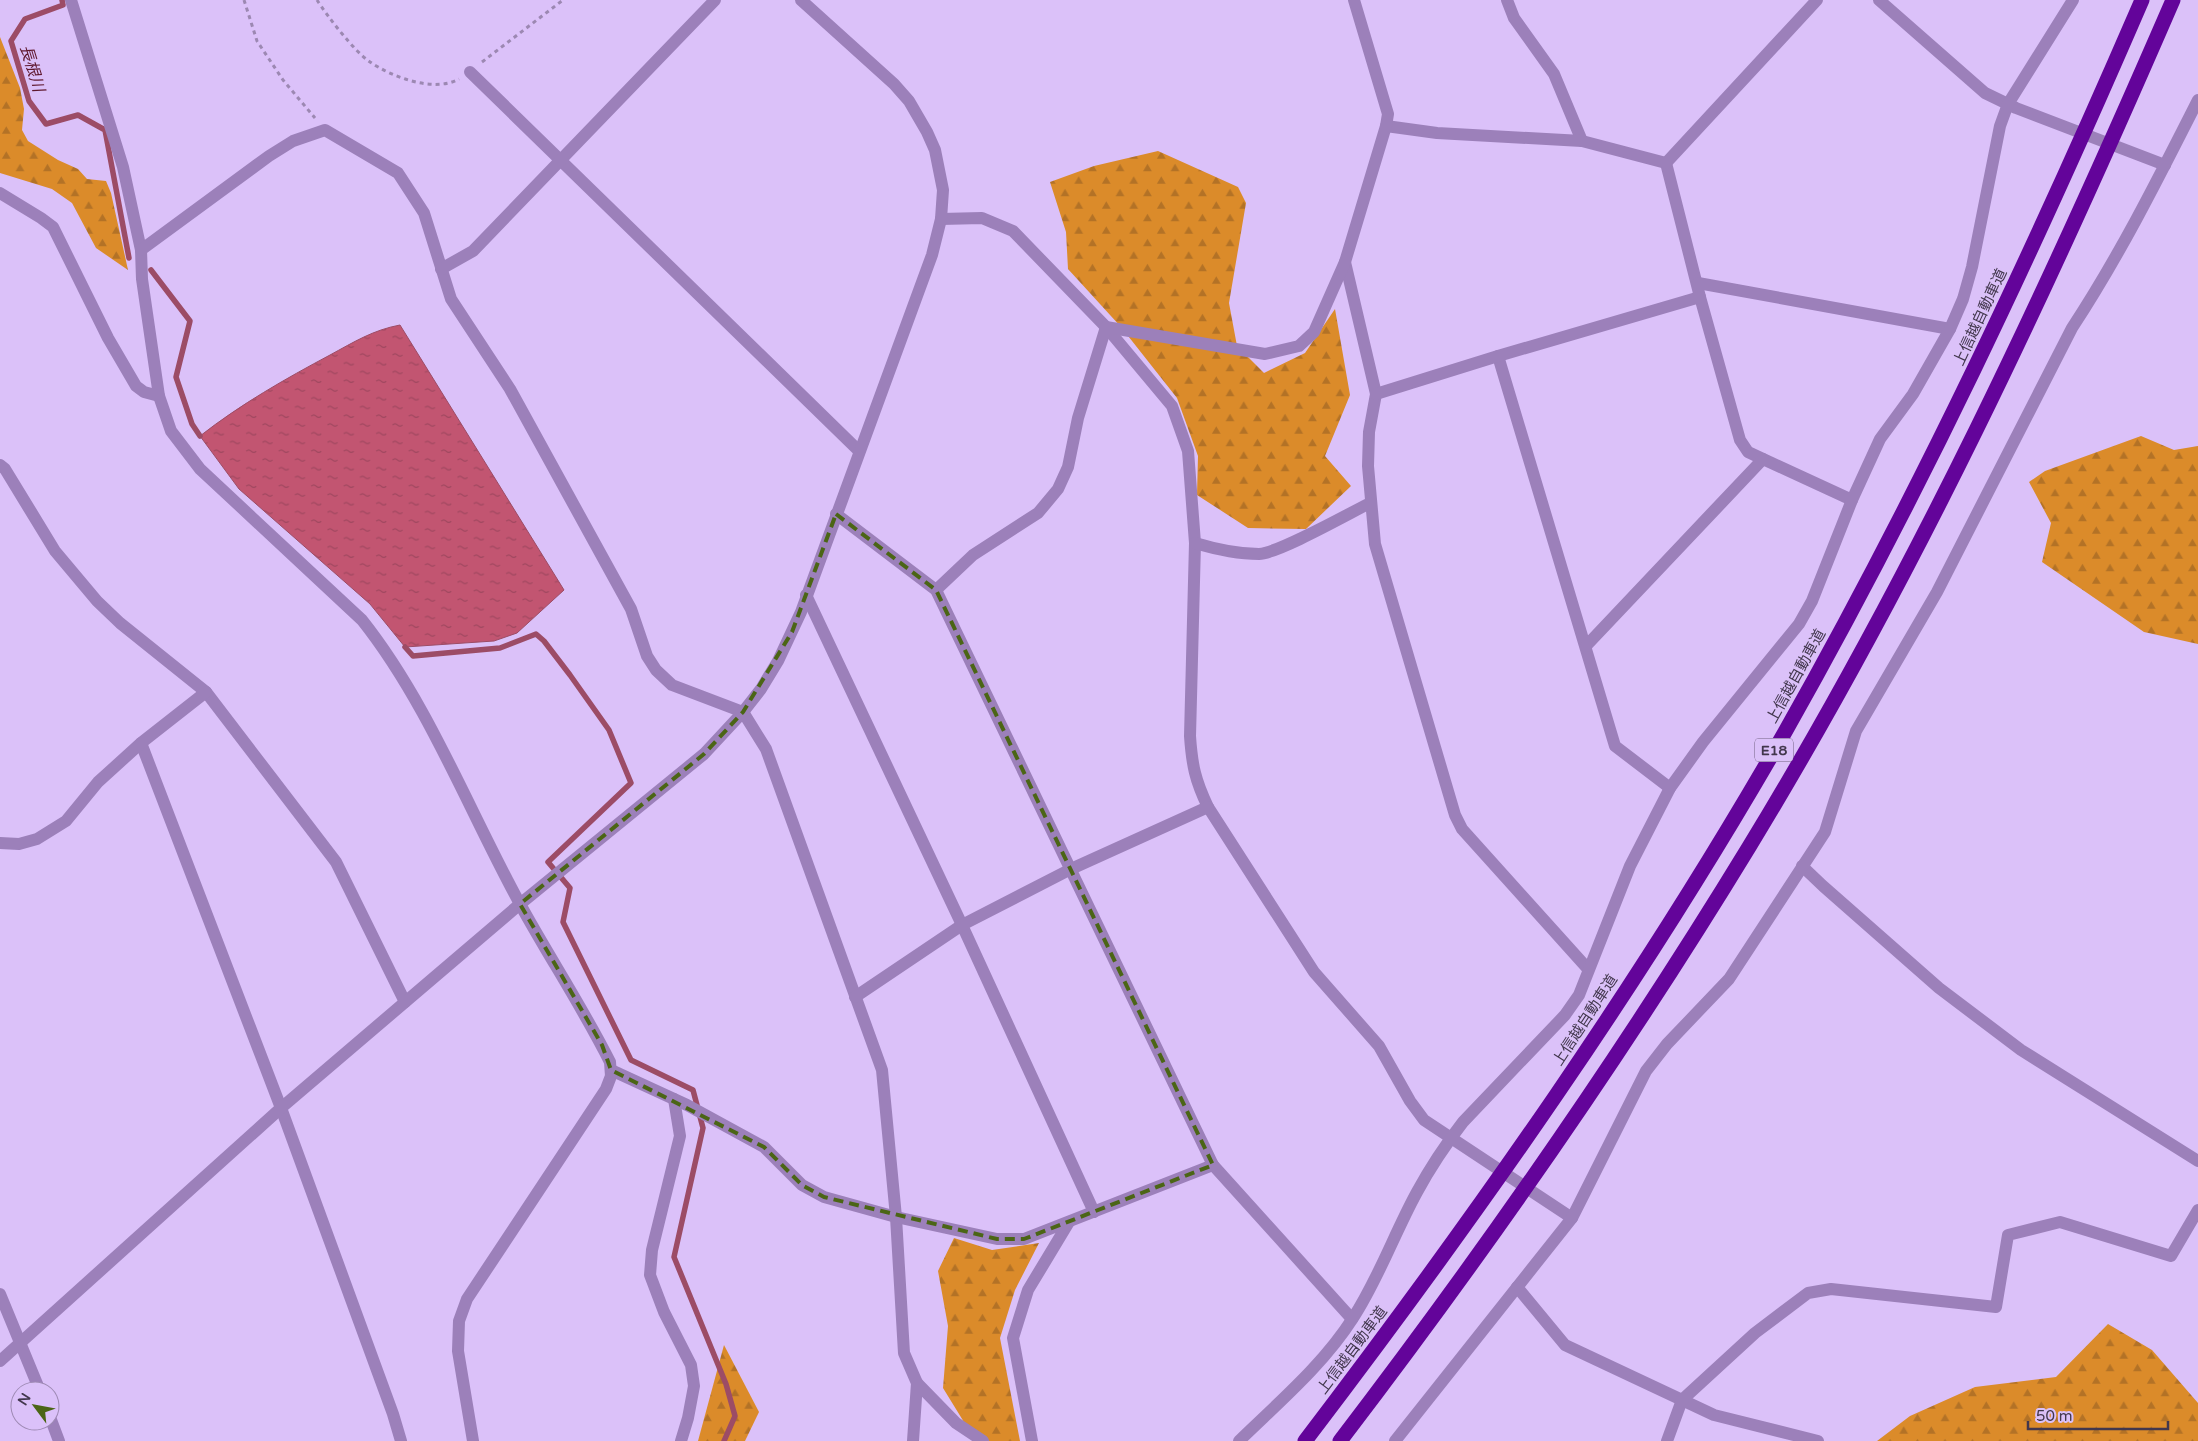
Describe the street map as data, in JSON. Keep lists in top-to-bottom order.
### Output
{
  "streets": {
    "highway": ["上信越自動車道", "E18"]
  },
  "water": ["長根川"],
  "scale_bar": "50 m",
  "north": "top left"
}
